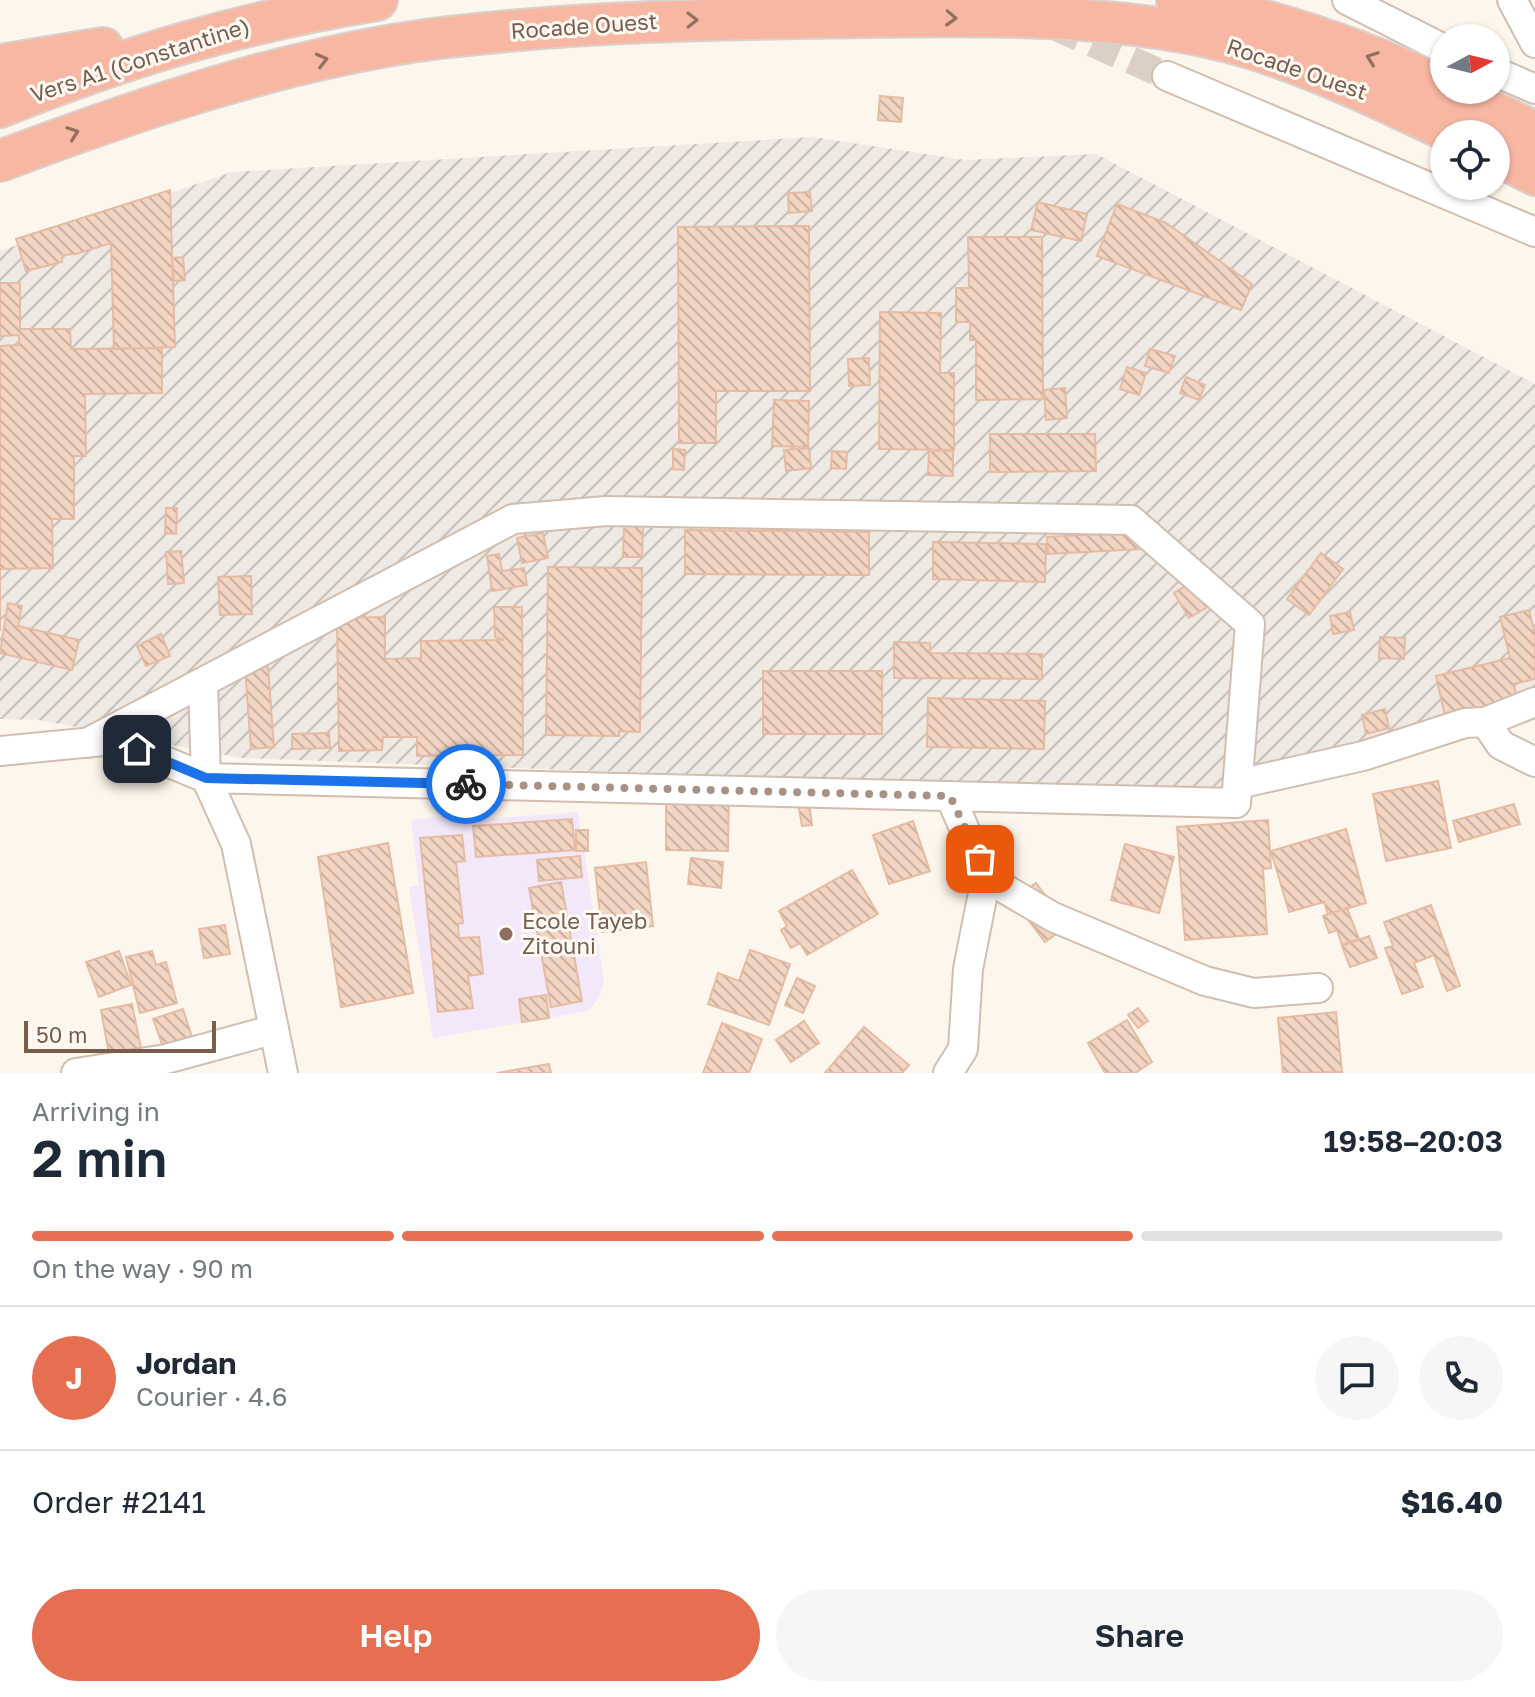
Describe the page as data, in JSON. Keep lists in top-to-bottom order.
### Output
{
  "streets": {
    "highway": ["Rocade Ouest", "Vers A1 (Constantine)"]
  },
  "places": ["Ecole Tayeb Zitouni"],
  "scale_bar": "50 m",
  "north": "right",
  "page": {
    "scale": "50 m",
    "heading": ["2 min", "Arriving in", "19:58–20:03"],
    "panel": [
      "Jordan",
      "Courier · 4.6",
      "Order #2141",
      "$16.40"
    ],
    "bar": "On the way · 90 m",
    "round": "J",
    "buttons": ["Help", "Share"]
  }
}
